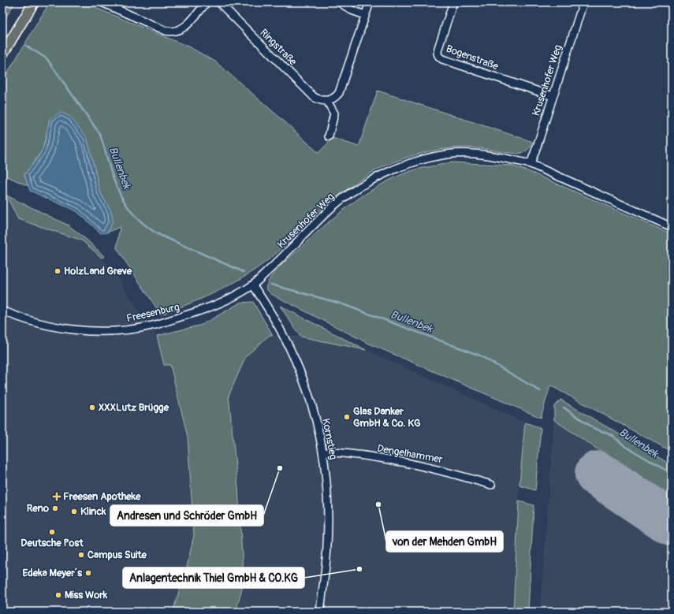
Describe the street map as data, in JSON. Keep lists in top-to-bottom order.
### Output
{
  "streets": {
    "street": [
      "Ringstraße",
      "Bogenstraße",
      "Krusenhofer Weg",
      "Freesenburg",
      "Kornstieg",
      "Dengelhammer"
    ]
  },
  "crossings": [
    ["Bogenstraße", "Krusenhofer Weg"],
    ["Krusenhofer Weg", "Freesenburg"],
    ["Freesenburg", "Kornstieg"],
    ["Kornstieg", "Dengelhammer"]
  ],
  "water": ["Bullenbek"],
  "places": {
    "other": [
      "HolzLand Greve",
      "XXXLutz Brügge",
      "Glas Danker GmbH & Co. KG",
      "Andresen und Schröder GmbH",
      "von der Mehden GmbH",
      "Reno",
      "Klinck",
      "Deutsche Post",
      "Campus Suite",
      "Anlagentechnik Thiel GmbH & CO.KG",
      "Edeka Meyer´s",
      "Miss Work"
    ],
    "health": ["Freesen Apotheke"]
  }
}
